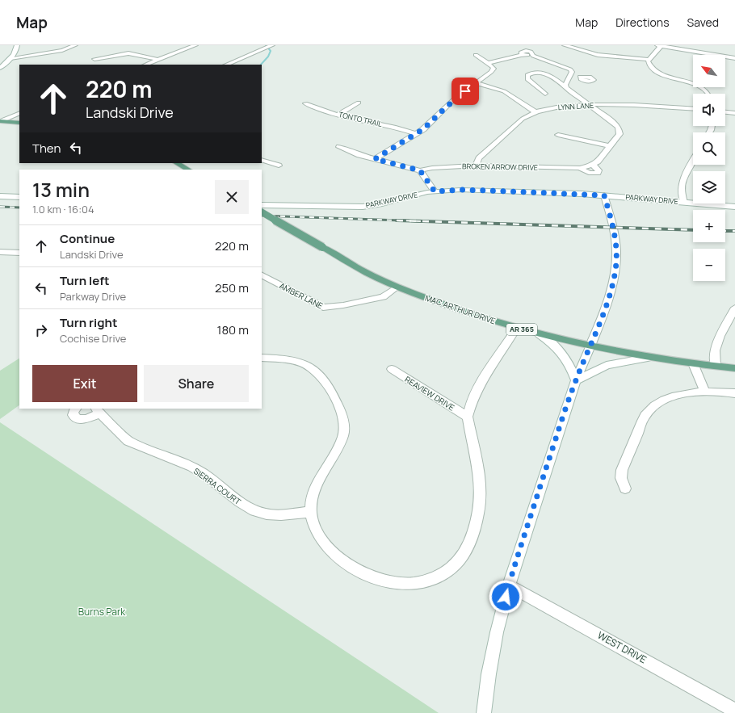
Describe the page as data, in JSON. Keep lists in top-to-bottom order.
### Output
{
  "streets": {
    "main road": ["MAC ARTHUR DRIVE", "AR 365"],
    "street": [
      "LYNN LANE",
      "TONTO TRAIL",
      "BROKEN ARROW DRIVE",
      "PARKWAY DRIVE",
      "AMBER LANE",
      "REAVIEW DRIVE",
      "SIERRA COURT",
      "WEST DRIVE"
    ]
  },
  "crossings": [
    ["LYNN LANE", "BROKEN ARROW DRIVE"],
    ["AMBER LANE", "MAC ARTHUR DRIVE"]
  ],
  "parks": ["Burns Park"],
  "north": "top left",
  "page": {
    "header": "Map",
    "nav": ["Map", "Directions", "Saved"],
    "map_buttons": ["+", "−"],
    "turn": ["220 m", "Landski Drive"],
    "then": "Then",
    "heading": ["13 min", "1.0 km · 16:04"],
    "list": [
      {
        "name": "Continue",
        "note": "Landski Drive",
        "value": "220 m"
      },
      {
        "name": "Turn left",
        "note": "Parkway Drive",
        "value": "250 m"
      },
      {
        "name": "Turn right",
        "note": "Cochise Drive",
        "value": "180 m"
      }
    ],
    "buttons": ["Exit", "Share"]
  }
}
